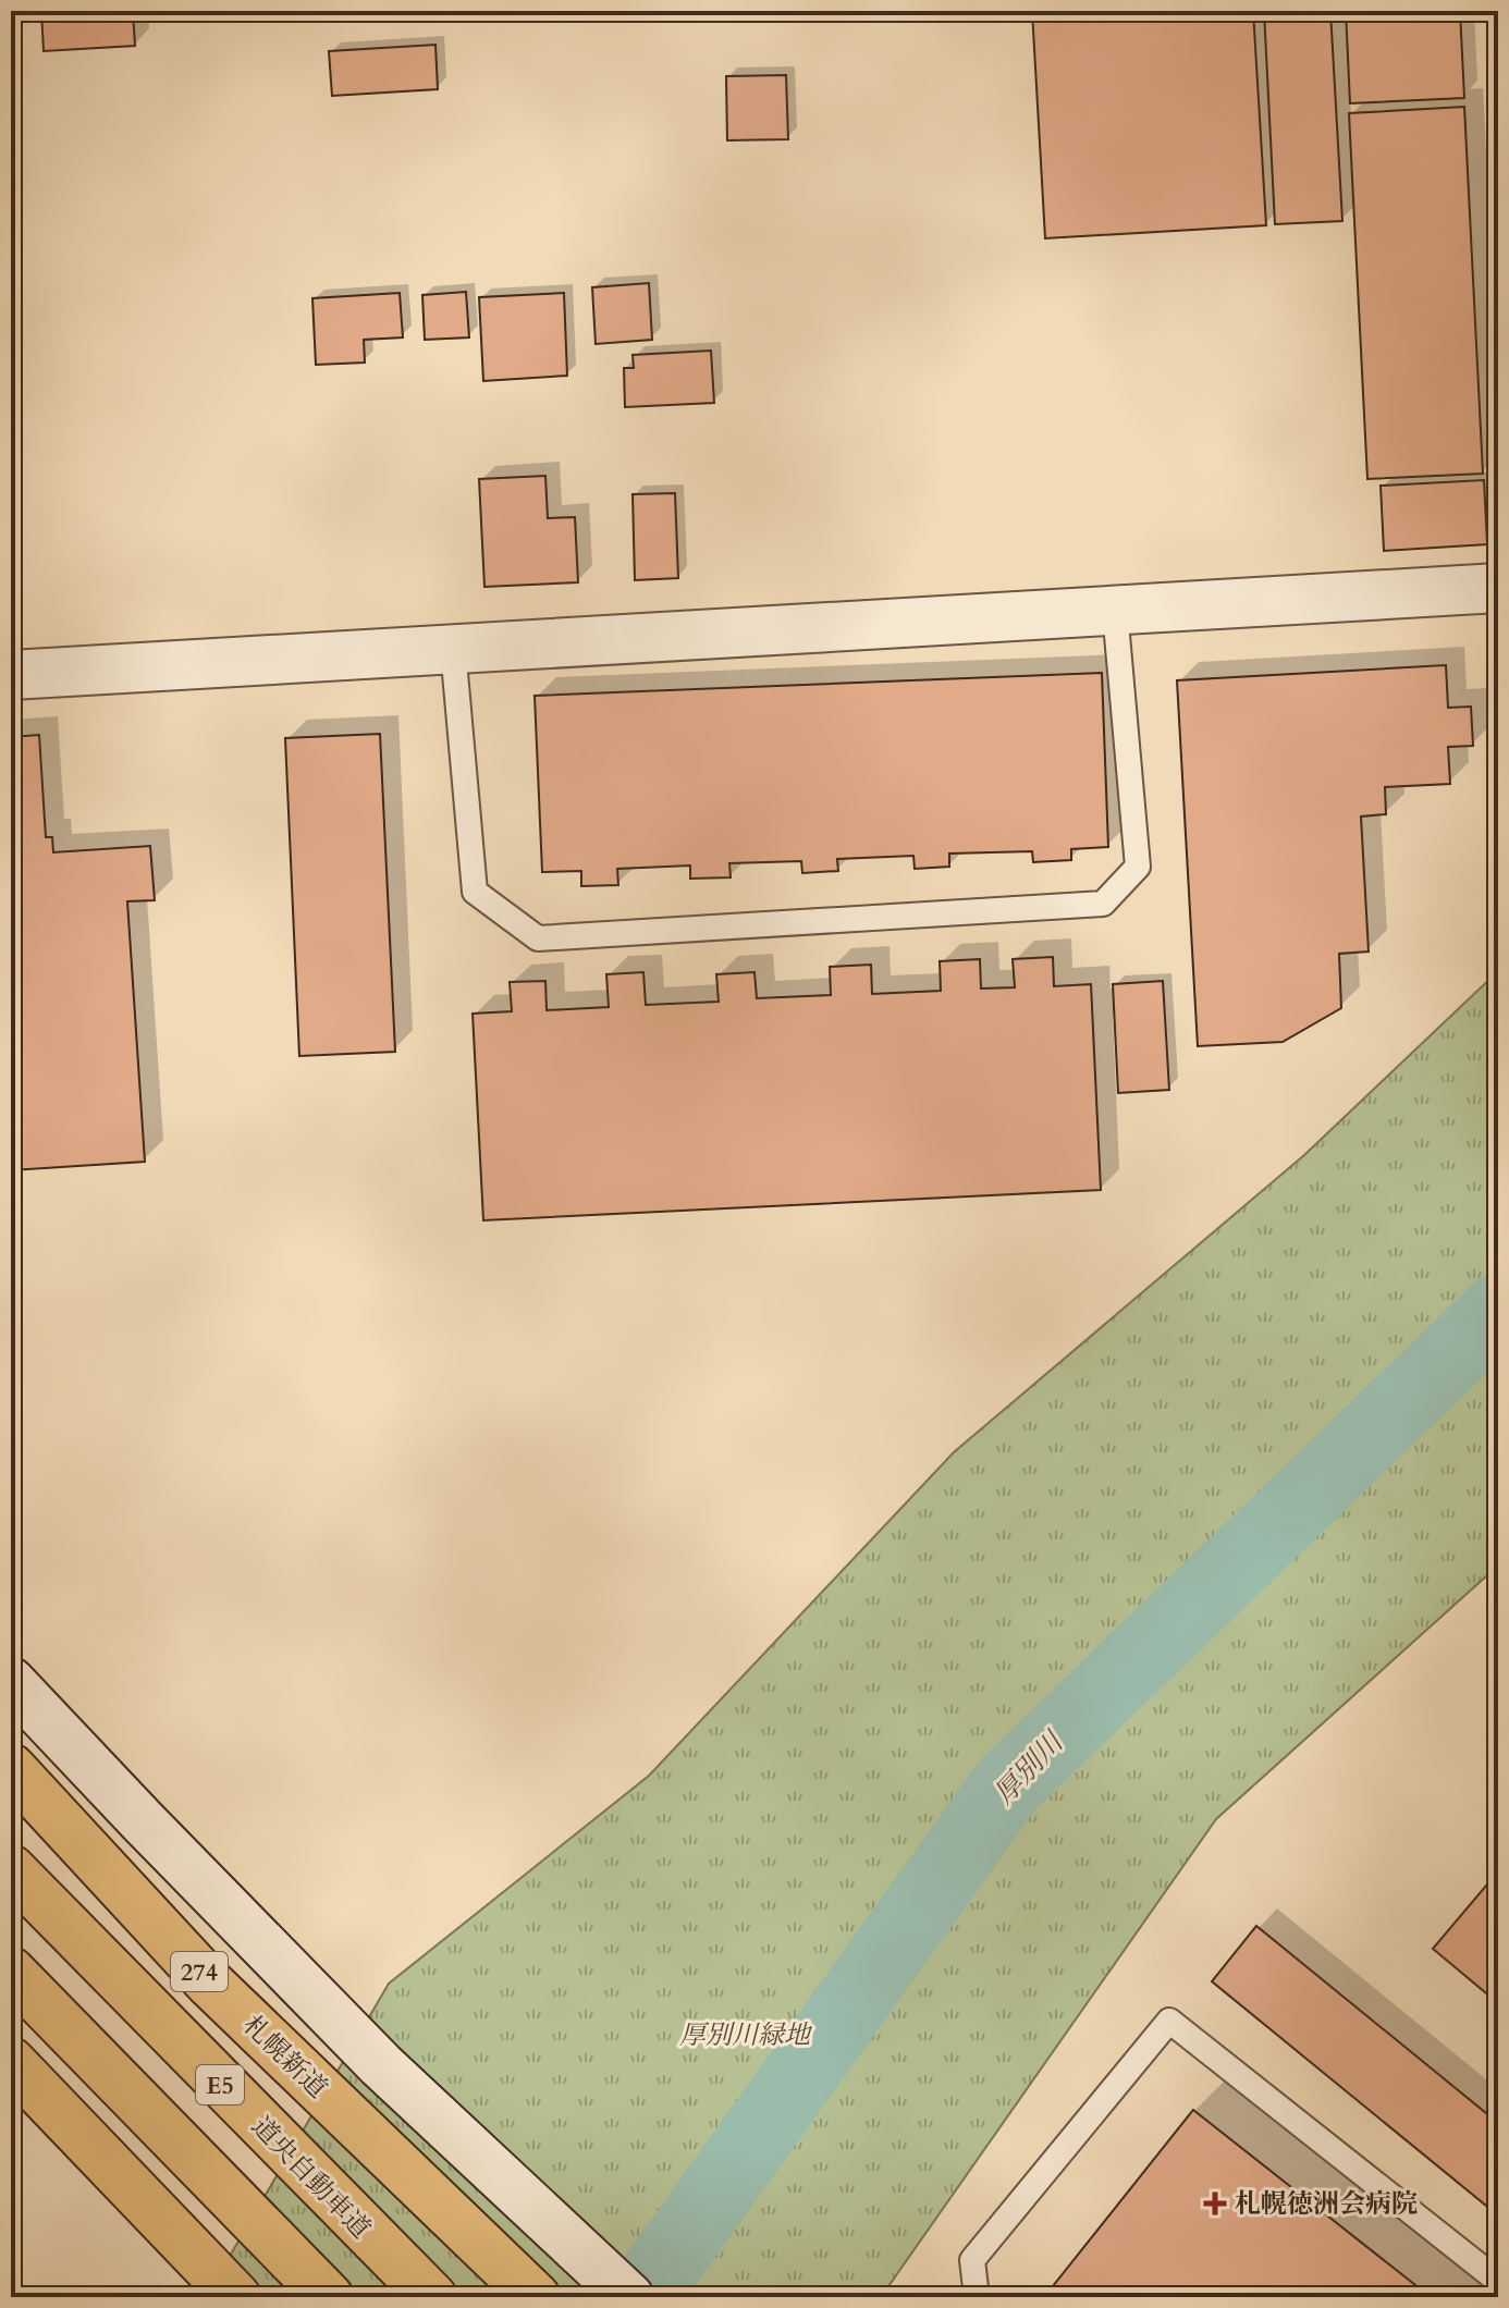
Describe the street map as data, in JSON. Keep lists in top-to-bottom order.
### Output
{
  "streets": {
    "highway": [
      "274",
      "札幌新道",
      "E5",
      "道央自動車道"
    ]
  },
  "water": ["厚別川"],
  "parks": ["厚別川緑地"],
  "places": {
    "health": ["札幌徳洲会病院"]
  }
}
